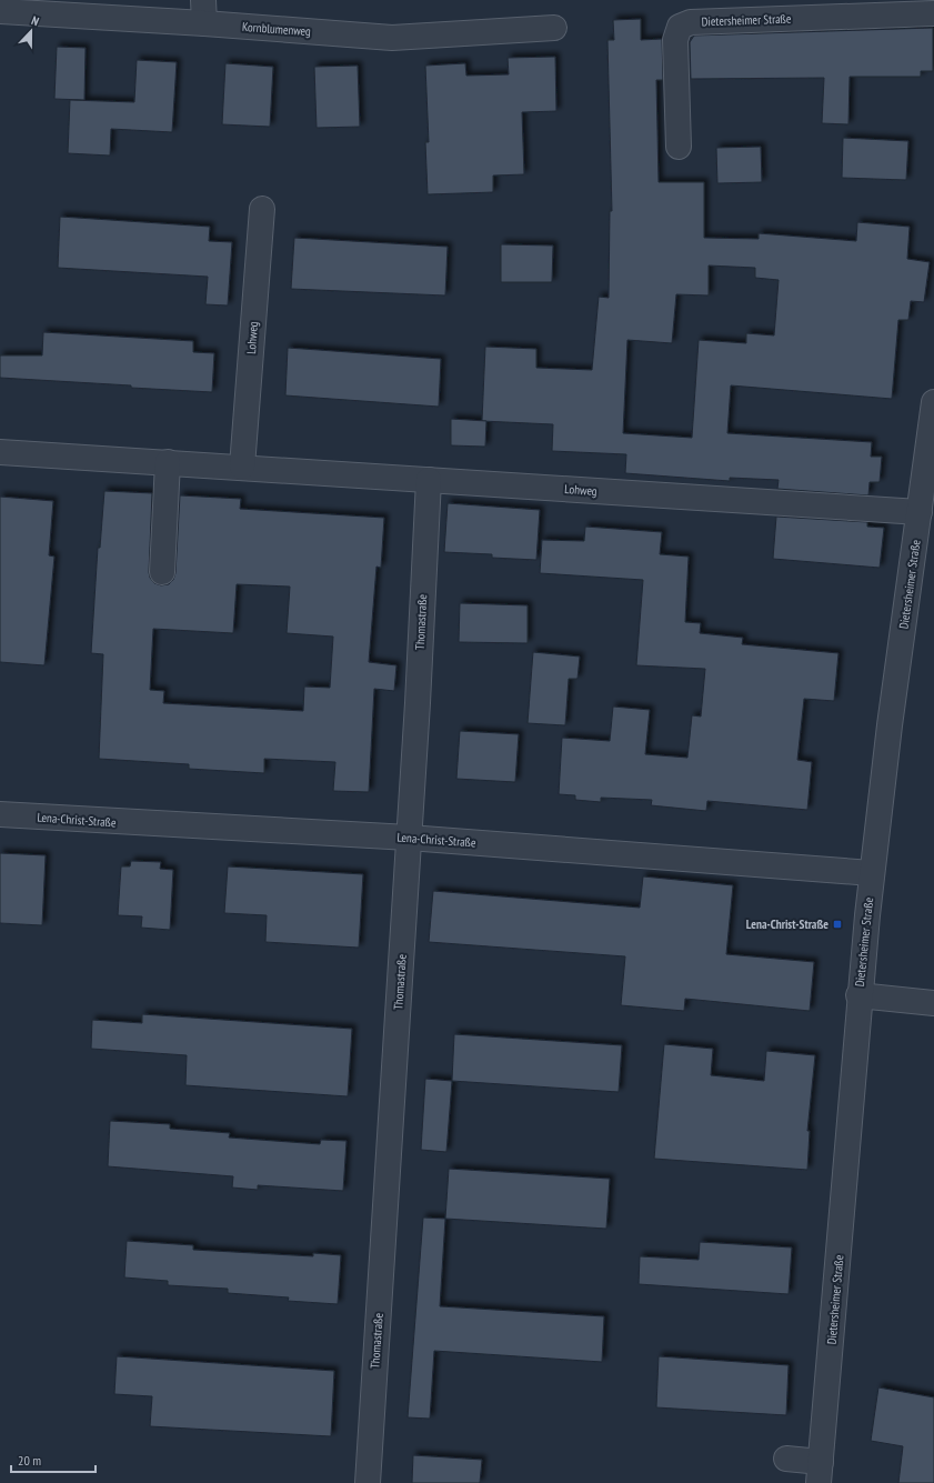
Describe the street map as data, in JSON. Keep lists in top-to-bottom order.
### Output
{
  "streets": {
    "street": [
      "Dietersheimer Straße",
      "Kornblumenweg",
      "Lohweg",
      "Thomastraße",
      "Lena-Christ-Straße"
    ]
  },
  "crossings": [
    ["Dietersheimer Straße", "Lohweg"],
    ["Dietersheimer Straße", "Lena-Christ-Straße"],
    ["Lohweg", "Thomastraße"],
    ["Thomastraße", "Lena-Christ-Straße"]
  ],
  "places": {
    "transit": ["Lena-Christ-Straße"]
  },
  "scale_bar": "20 m",
  "north": "top"
}
